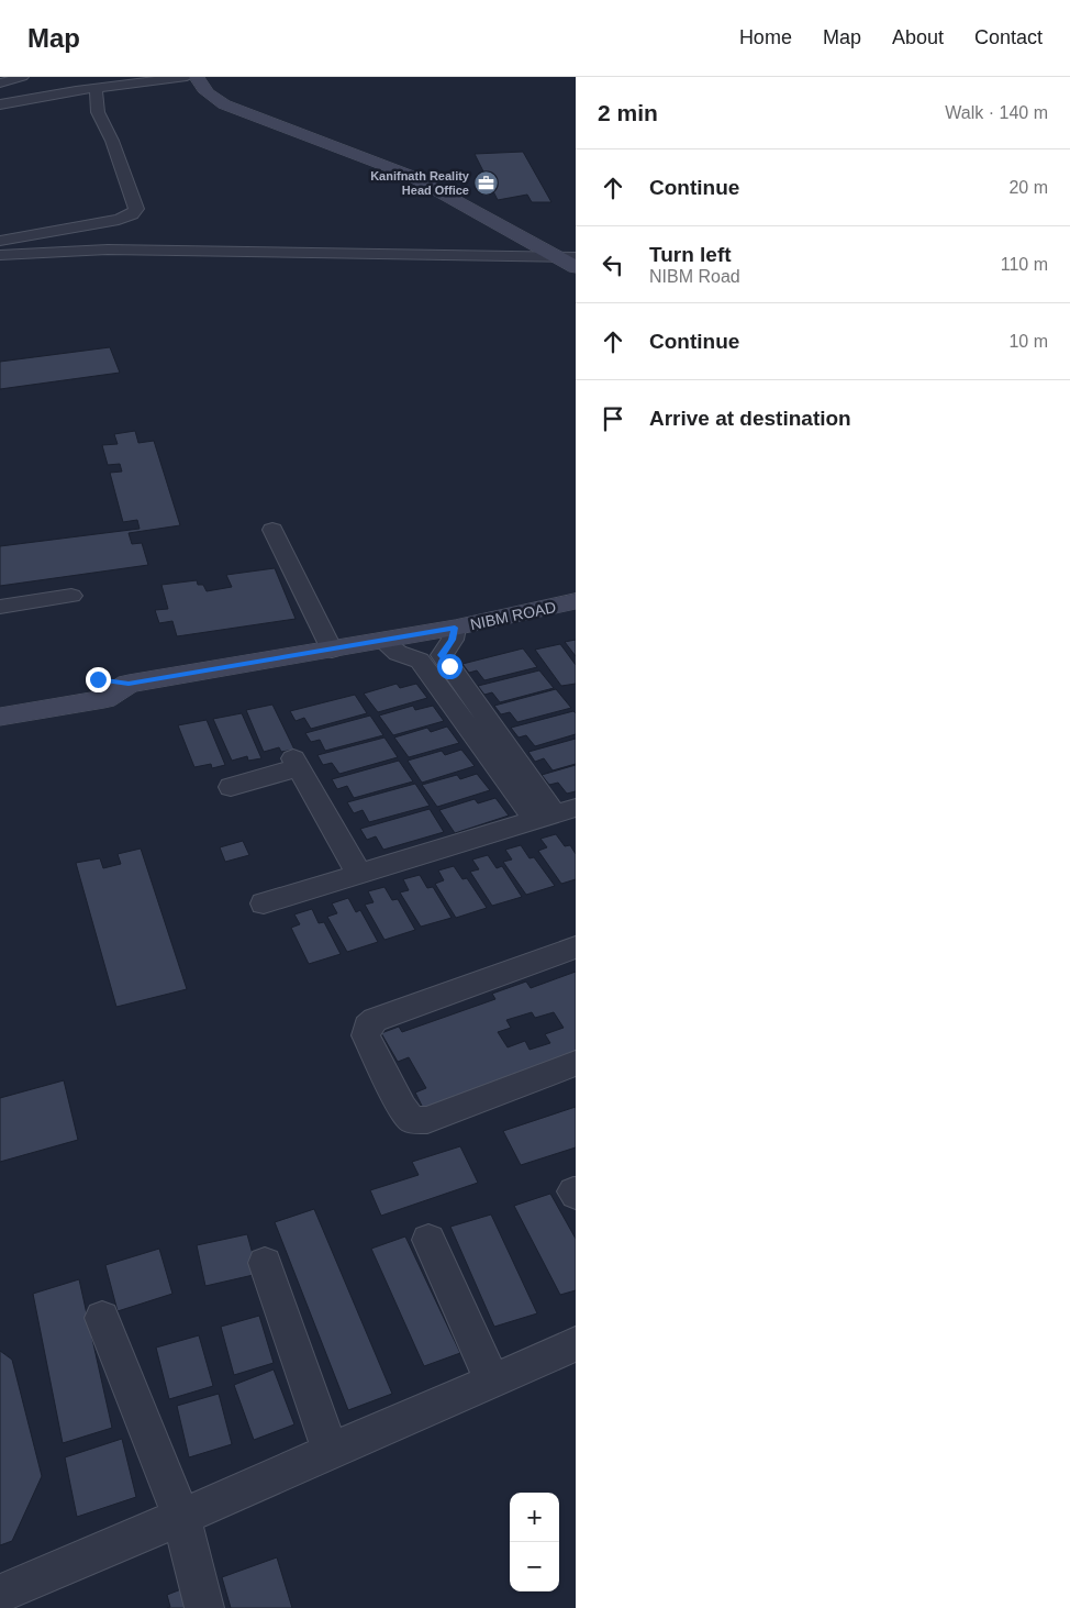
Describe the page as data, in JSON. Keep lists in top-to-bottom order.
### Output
{
  "streets": {
    "street": ["NIBM ROAD"]
  },
  "places": {
    "office": ["Kanifnath Reality Head Office"]
  },
  "page": {
    "header": "Map",
    "nav": [
      "Home",
      "Map",
      "About",
      "Contact"
    ],
    "heading": ["2 min", "Walk · 140 m"],
    "list": [
      ["Continue", "20 m"],
      ["Turn left", "NIBM Road", "110 m"],
      ["Continue", "10 m"],
      "Arrive at destination"
    ],
    "map_buttons": ["+", "−"]
  }
}
